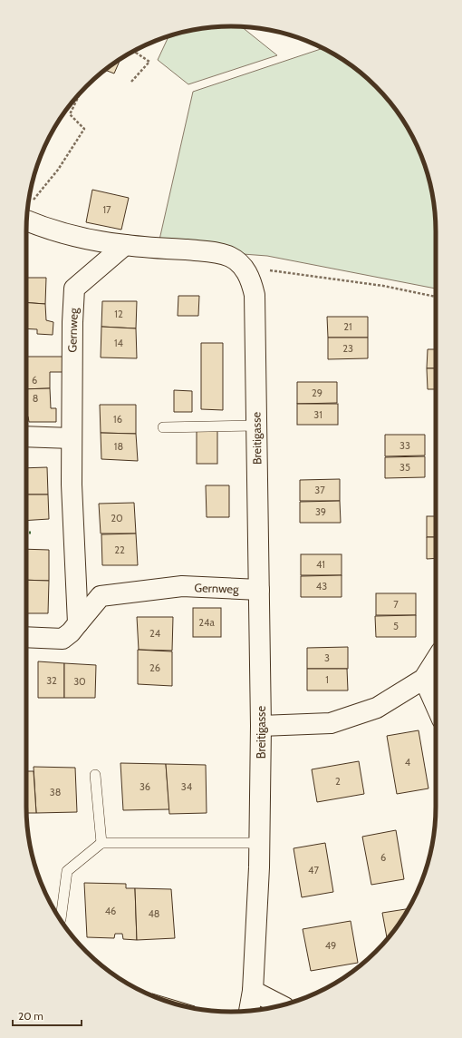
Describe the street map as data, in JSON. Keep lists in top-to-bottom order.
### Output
{
  "streets": {
    "street": ["Gernweg", "Breitigasse"]
  },
  "crossings": [
    ["Gernweg", "Breitigasse"]
  ],
  "house_numbers": [
    "17",
    "12",
    "21",
    "14",
    "23",
    "6",
    "29",
    "8",
    "31",
    "16",
    "33",
    "18",
    "35",
    "37",
    "39",
    "20",
    "22",
    "41",
    "43",
    "7",
    "24a",
    "5",
    "24",
    "3",
    "26",
    "1",
    "32",
    "30",
    "4",
    "2",
    "36",
    "34",
    "38",
    "6",
    "47",
    "46",
    "48",
    "49"
  ],
  "scale_bar": "20 m"
}
